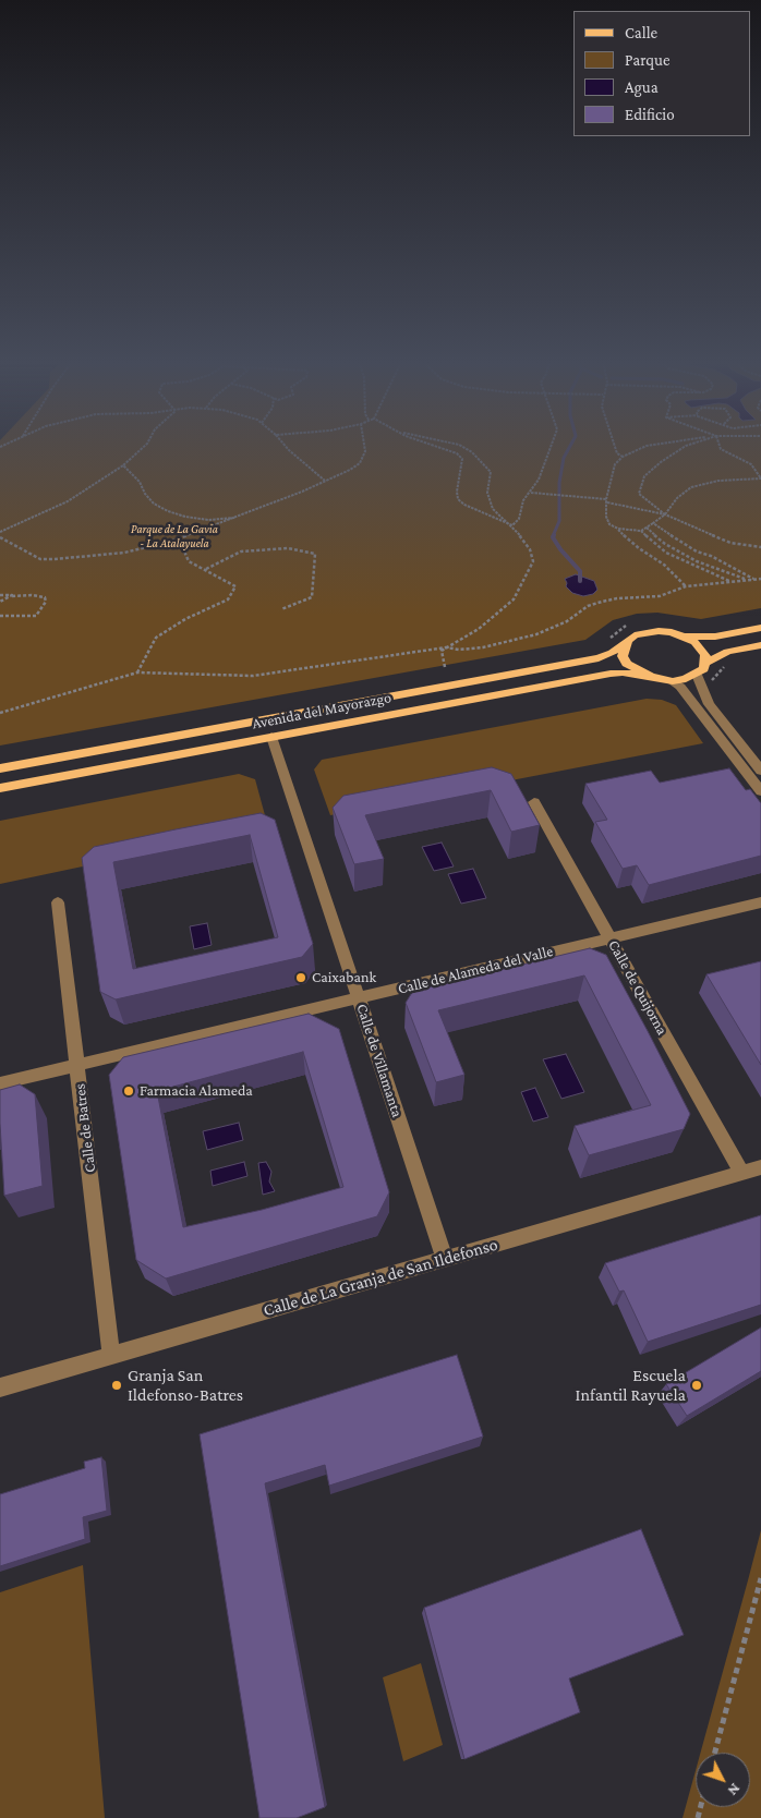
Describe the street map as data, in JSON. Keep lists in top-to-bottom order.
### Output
{
  "streets": {
    "main road": ["Avenida del Mayorazgo"],
    "street": [
      "Calle de Alameda del Valle",
      "Calle de Quijorna",
      "Calle de Villamanta",
      "Calle de Batres",
      "Calle de La Granja de San Ildefonso"
    ]
  },
  "crossings": [
    ["Avenida del Mayorazgo", "Calle de Villamanta"],
    ["Calle de Alameda del Valle", "Calle de Quijorna"],
    ["Calle de Alameda del Valle", "Calle de Villamanta"],
    ["Calle de Alameda del Valle", "Calle de Batres"],
    ["Calle de Quijorna", "Calle de La Granja de San Ildefonso"],
    ["Calle de Villamanta", "Calle de La Granja de San Ildefonso"],
    ["Calle de Batres", "Calle de La Granja de San Ildefonso"]
  ],
  "parks": ["Parque de La Gavia - La Atalayuela"],
  "places": [
    "Caixabank",
    "Farmacia Alameda",
    "Granja San Ildefonso-Batres",
    "Escuela Infantil Rayuela"
  ],
  "legend": [
    "Calle",
    "Parque",
    "Agua",
    "Edificio"
  ],
  "north": "bottom right"
}
